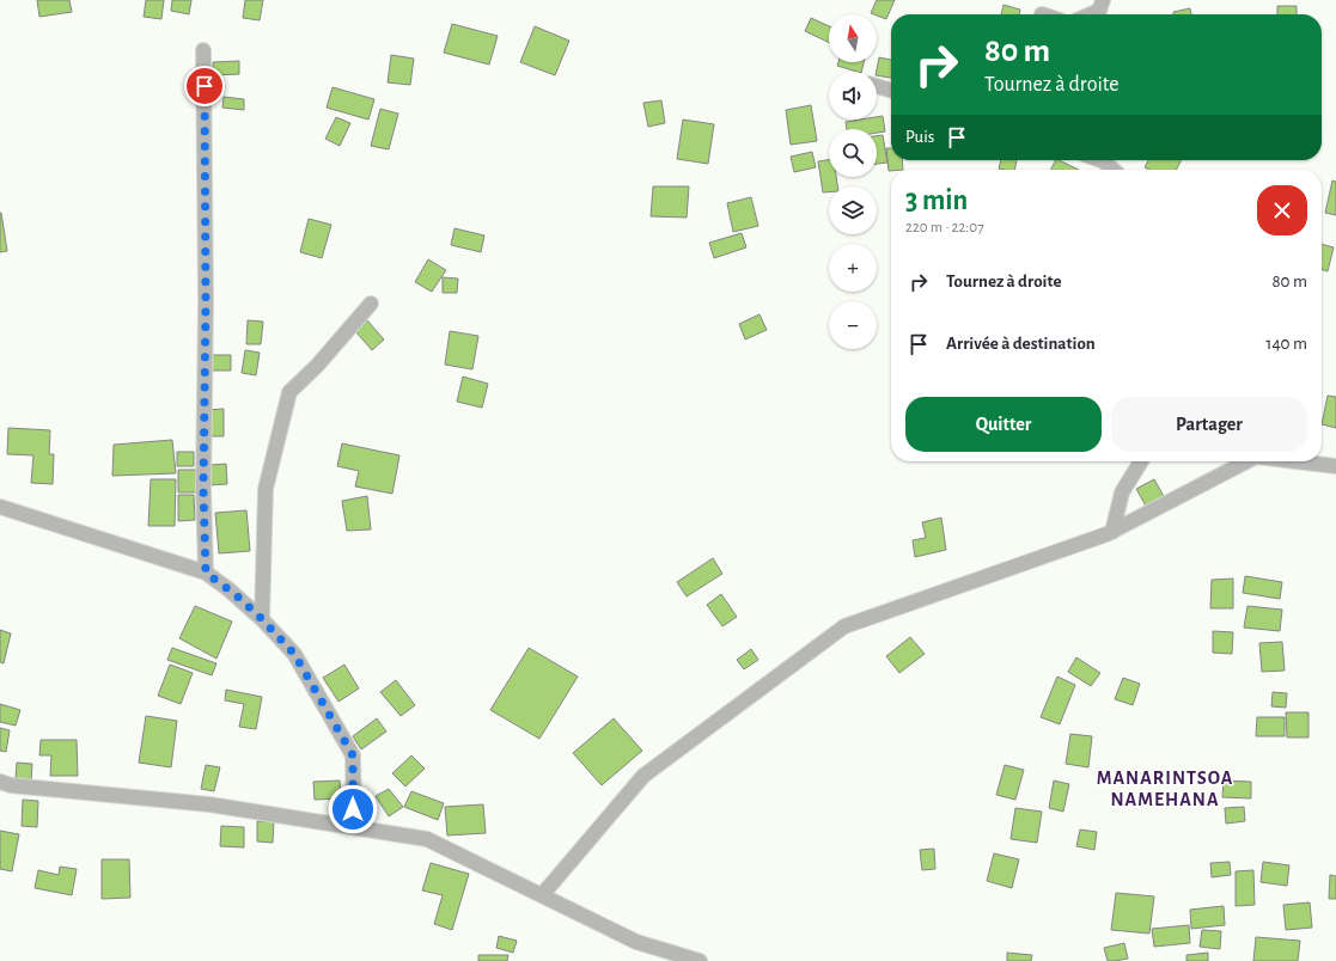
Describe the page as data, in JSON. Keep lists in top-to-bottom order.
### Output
{
  "districts": ["MANARINTSOA NAMEHANA"],
  "north": "top",
  "page": {
    "map_buttons": ["+", "−"],
    "turn": ["80 m", "Tournez à droite"],
    "then": "Puis",
    "heading": ["3 min", "220 m · 22:07"],
    "list": [
      {
        "name": "Tournez à droite",
        "value": "80 m"
      },
      {
        "name": "Arrivée à destination",
        "value": "140 m"
      }
    ],
    "buttons": ["Quitter", "Partager"]
  }
}
